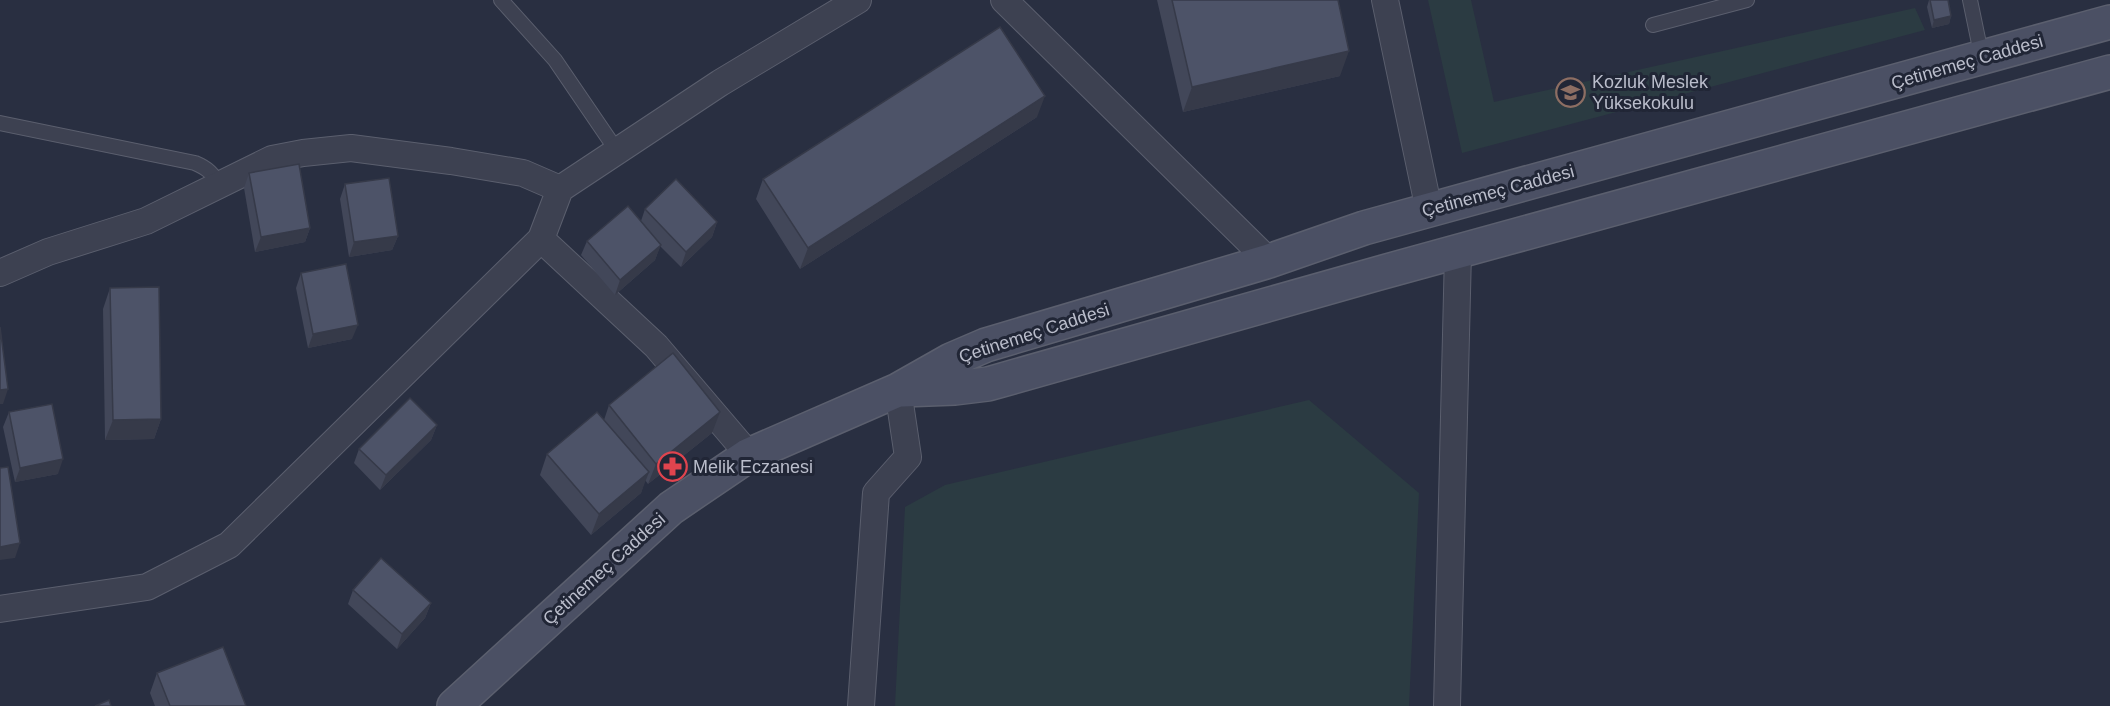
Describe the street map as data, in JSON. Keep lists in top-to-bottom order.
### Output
{
  "streets": {
    "main road": ["Çetinemeç Caddesi"]
  },
  "places": {
    "school or university": ["Kozluk Meslek Yüksekokulu"],
    "pharmacy": ["Melik Eczanesi"]
  }
}
